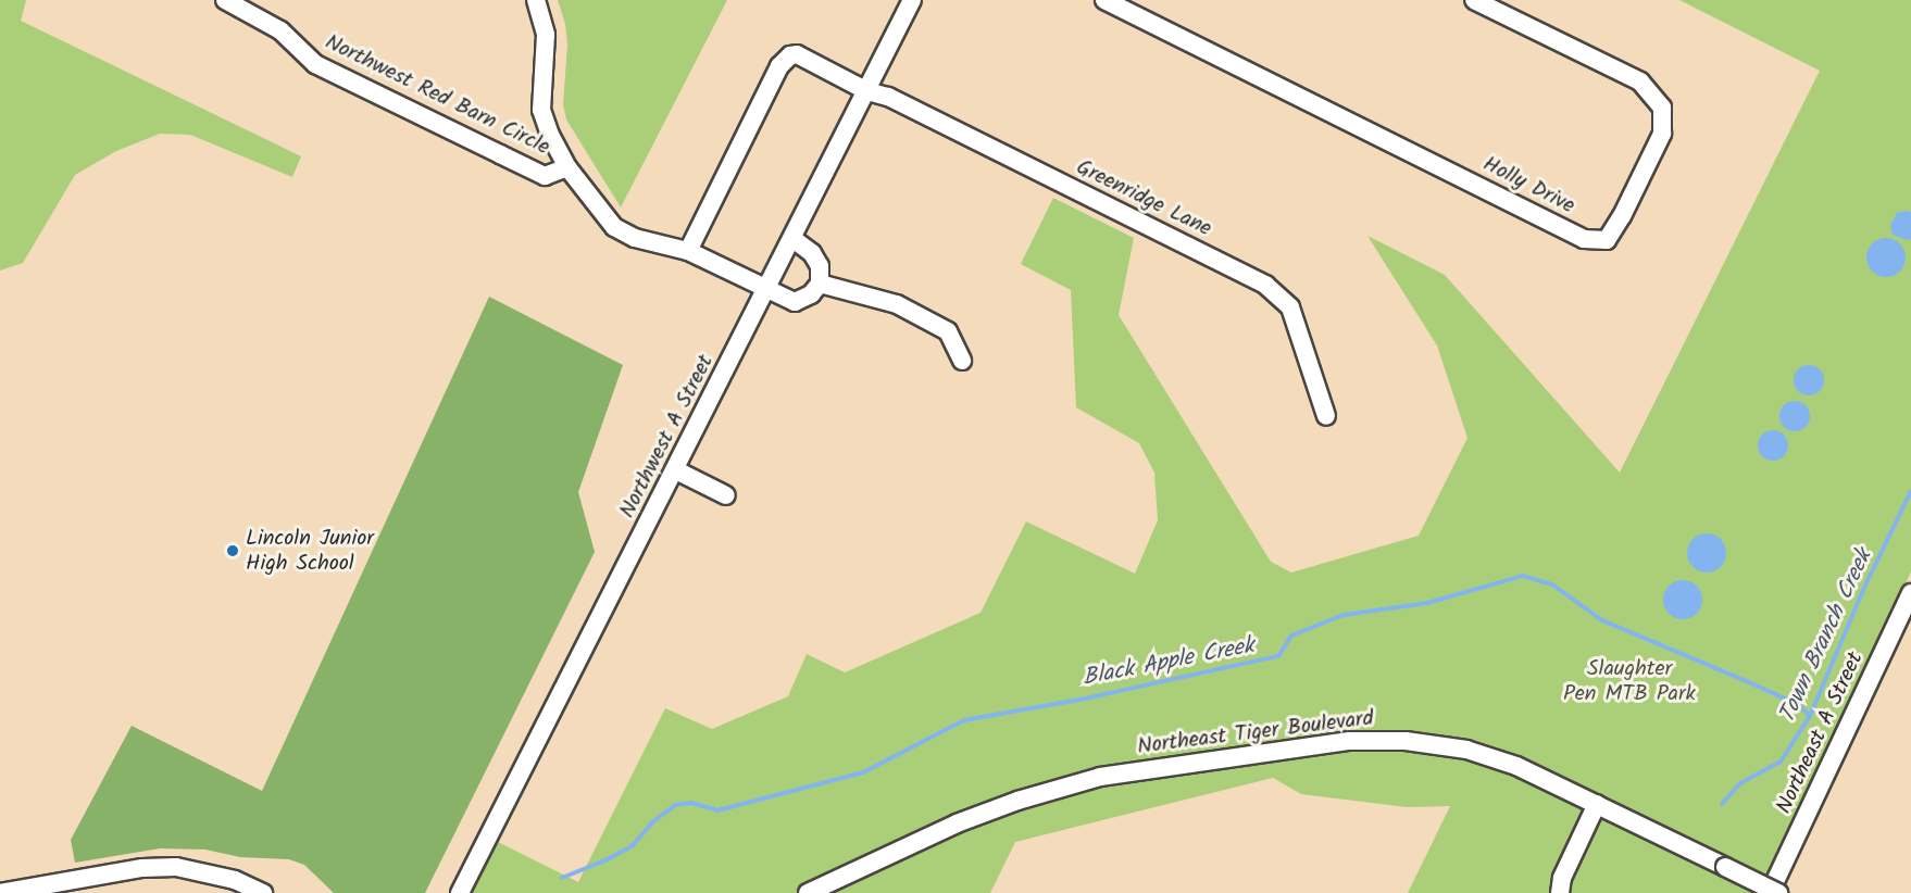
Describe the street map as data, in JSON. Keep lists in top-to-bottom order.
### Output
{
  "streets": {
    "street": [
      "Northwest Red Barn Circle",
      "Holly Drive",
      "Greenridge Lane",
      "Northwest A Street",
      "Northeast Tiger Boulevard",
      "Northeast A Street"
    ]
  },
  "crossings": [
    ["Greenridge Lane", "Northwest A Street"]
  ],
  "water": ["Town Branch Creek", "Black Apple Creek"],
  "parks": ["Slaughter Pen MTB Park"],
  "places": ["Lincoln Junior High School"]
}
